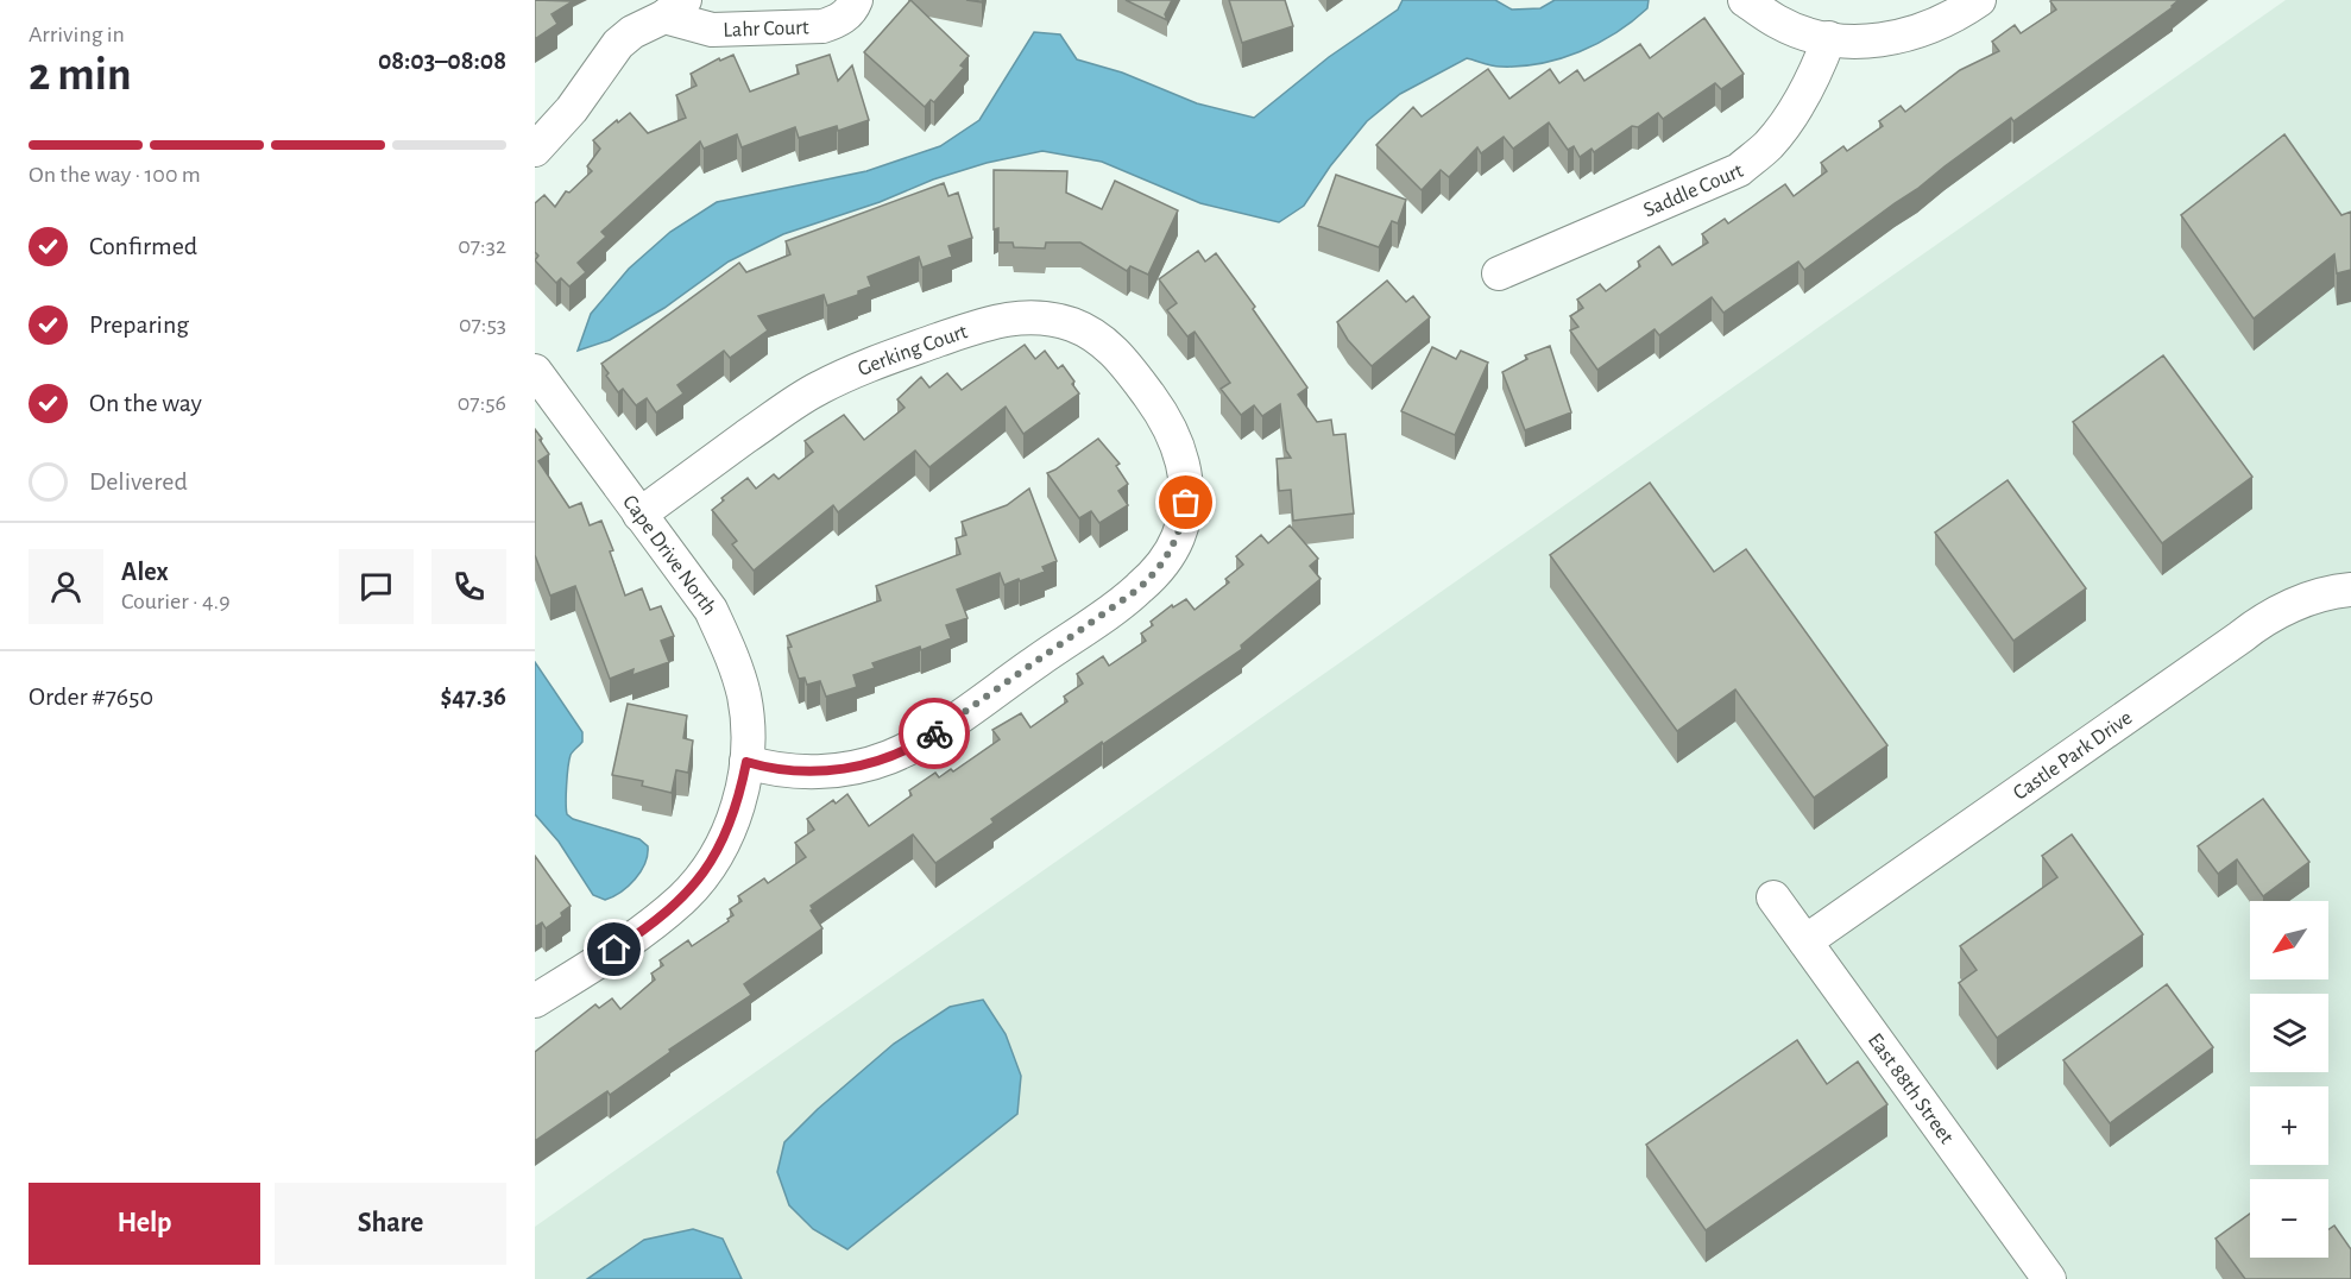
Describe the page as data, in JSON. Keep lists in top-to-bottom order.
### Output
{
  "streets": {
    "street": [
      "Lahr Court",
      "Saddle Court",
      "Gerking Court",
      "Cape Drive North",
      "Castle Park Drive",
      "East 88th Street"
    ]
  },
  "crossings": [
    ["Gerking Court", "Cape Drive North"],
    ["Castle Park Drive", "East 88th Street"]
  ],
  "north": "bottom left",
  "page": {
    "heading": ["2 min", "Arriving in", "08:03–08:08"],
    "panel": [
      "Alex",
      "Courier · 4.9",
      "Order #7650",
      "$47.36"
    ],
    "bar": "On the way · 100 m",
    "list": [
      ["Confirmed", "07:32"],
      ["Preparing", "07:53"],
      ["On the way", "07:56"],
      "Delivered"
    ],
    "map_buttons": ["+", "−"],
    "buttons": ["Help", "Share"]
  }
}
